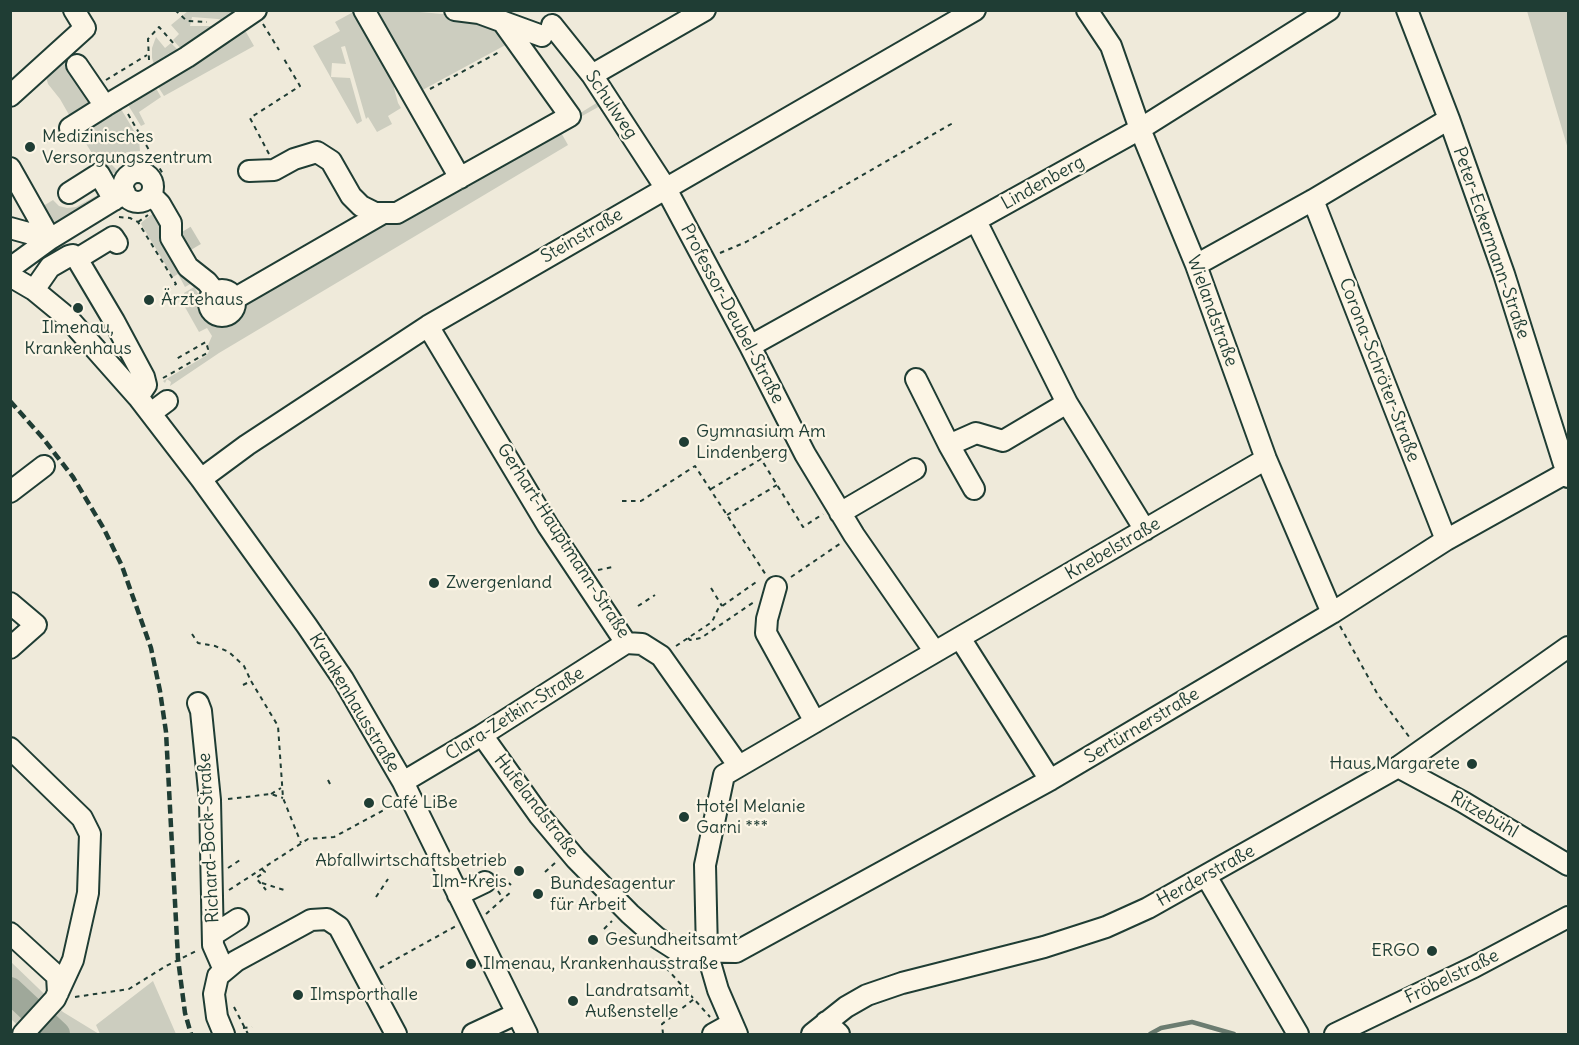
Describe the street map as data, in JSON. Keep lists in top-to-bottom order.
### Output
{
  "streets": {
    "street": [
      "Schulweg",
      "Lindenberg",
      "Steinstraße",
      "Peter-Eckermann-Straße",
      "Wielandstraße",
      "Professor-Deubel-Straße",
      "Corona-Schröter-Straße",
      "Gerhart-Hauptmann-Straße",
      "Knebelstraße",
      "Krankenhausstraße",
      "Clara-Zetkin-Straße",
      "Sertürnerstraße",
      "Hufelandstraße",
      "Ritzebühl",
      "Richard-Bock-Straße",
      "Herderstraße",
      "Fröbelstraße"
    ]
  },
  "crossings": [
    ["Schulweg", "Steinstraße"],
    ["Schulweg", "Professor-Deubel-Straße"],
    ["Lindenberg", "Wielandstraße"],
    ["Lindenberg", "Professor-Deubel-Straße"],
    ["Steinstraße", "Professor-Deubel-Straße"],
    ["Steinstraße", "Gerhart-Hauptmann-Straße"],
    ["Steinstraße", "Krankenhausstraße"],
    ["Peter-Eckermann-Straße", "Sertürnerstraße"],
    ["Wielandstraße", "Knebelstraße"],
    ["Wielandstraße", "Sertürnerstraße"],
    ["Professor-Deubel-Straße", "Knebelstraße"],
    ["Corona-Schröter-Straße", "Sertürnerstraße"],
    ["Gerhart-Hauptmann-Straße", "Knebelstraße"],
    ["Gerhart-Hauptmann-Straße", "Clara-Zetkin-Straße"],
    ["Krankenhausstraße", "Clara-Zetkin-Straße"],
    ["Clara-Zetkin-Straße", "Hufelandstraße"],
    ["Sertürnerstraße", "Hufelandstraße"],
    ["Ritzebühl", "Herderstraße"]
  ],
  "places": [
    "Medizinisches Versorgungszentrum",
    "Ärztehaus",
    "Ilmenau, Krankenhaus",
    "Gymnasium Am Lindenberg",
    "Zwergenland",
    "Haus Margarete",
    "Café LiBe",
    "Hotel Melanie Garni ***",
    "Abfallwirtschaftsbetrieb Ilm-Kreis",
    "Bundesagentur für Arbeit",
    "Gesundheitsamt",
    "ERGO",
    "Ilmenau, Krankenhausstraße",
    "Ilmsporthalle",
    "Landratsamt Außenstelle"
  ]
}
